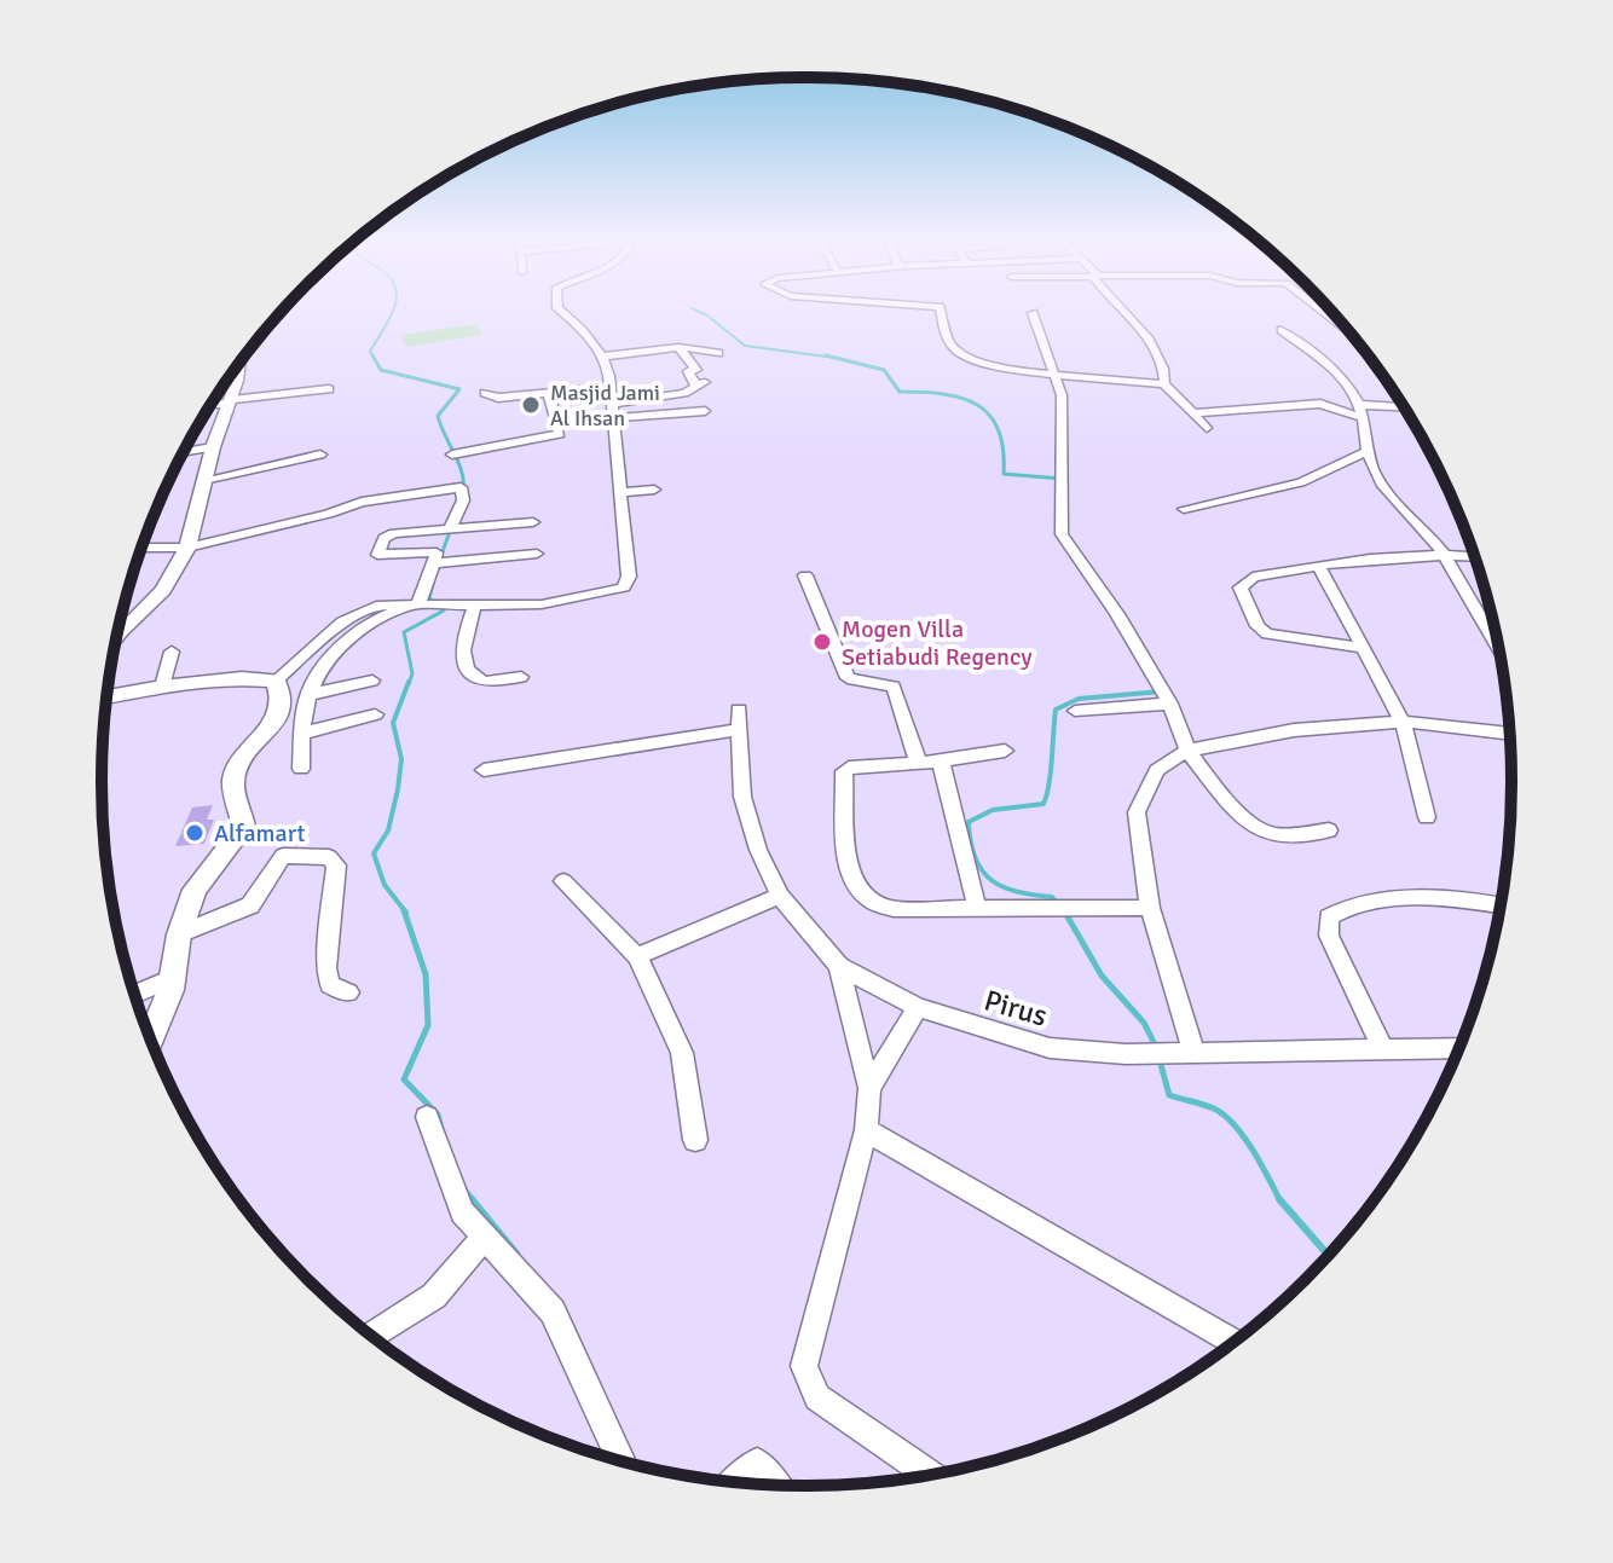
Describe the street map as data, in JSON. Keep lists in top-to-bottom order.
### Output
{
  "streets": {
    "street": ["Pirus"]
  },
  "places": ["Masjid Jami Al Ihsan", "Mogen Villa Setiabudi Regency", "Alfamart"]
}
